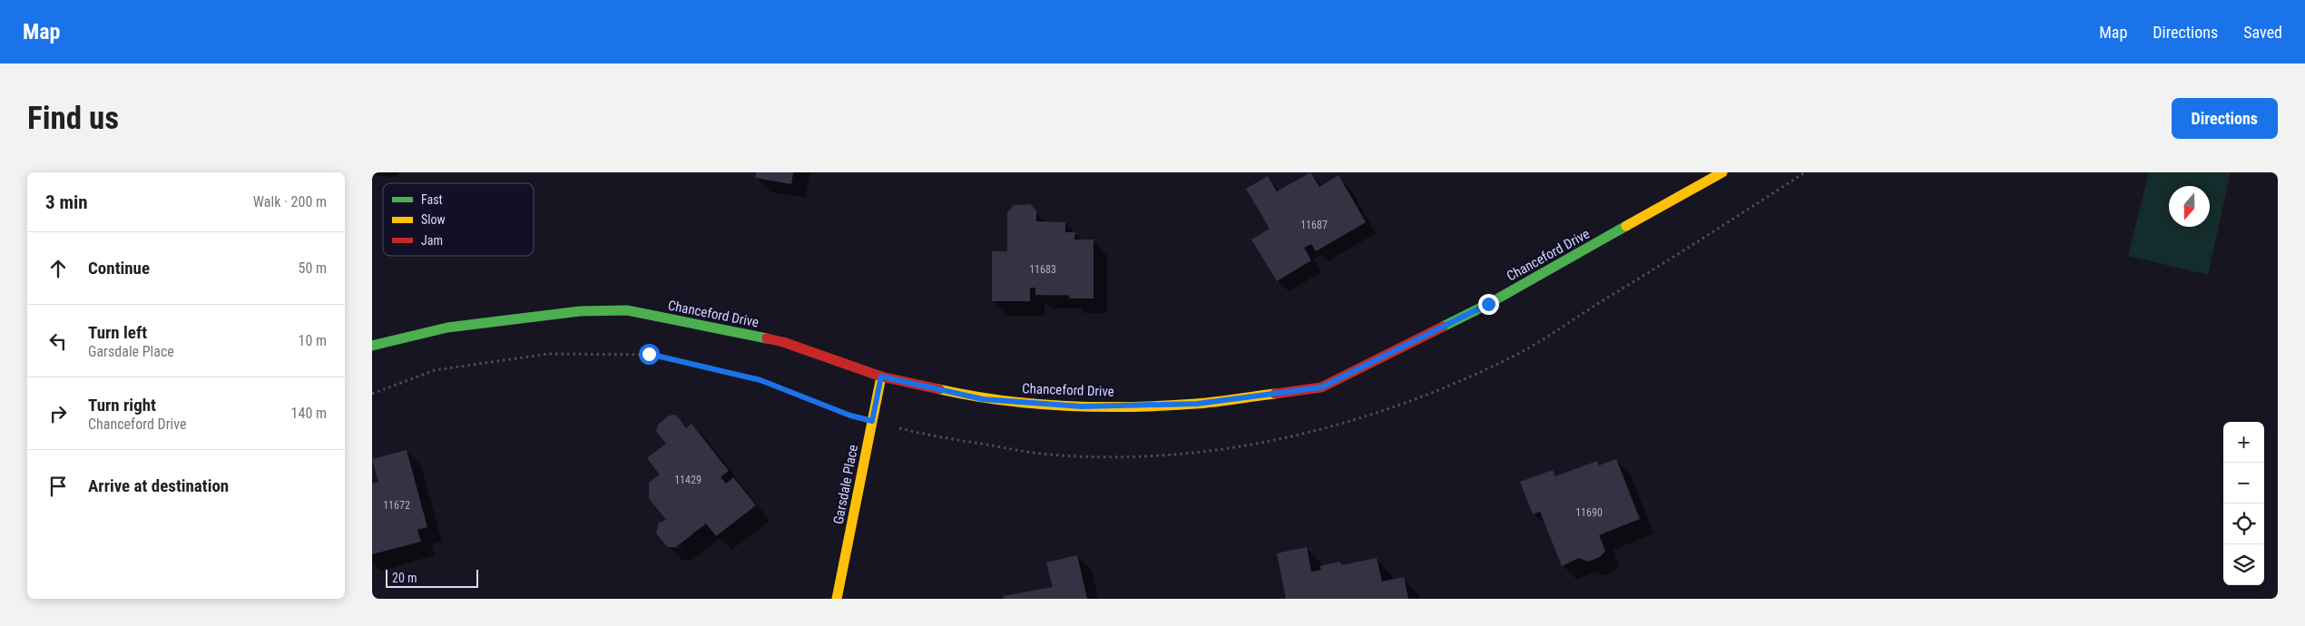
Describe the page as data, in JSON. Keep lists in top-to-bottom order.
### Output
{
  "streets": {
    "street": ["Chanceford Drive", "Garsdale Place"]
  },
  "crossings": [
    ["Chanceford Drive", "Garsdale Place"]
  ],
  "house_numbers": [
    "11687",
    "11683",
    "11429",
    "11672",
    "11690"
  ],
  "legend": ["Fast", "Slow", "Jam"],
  "scale_bar": "20 m",
  "north": "bottom",
  "page": {
    "header": "Map",
    "nav": ["Map", "Directions", "Saved"],
    "buttons": "Directions",
    "title": "Find us",
    "heading": ["3 min", "Walk · 200 m"],
    "list": [
      ["Continue", "50 m"],
      ["Turn left", "Garsdale Place", "10 m"],
      ["Turn right", "Chanceford Drive", "140 m"],
      "Arrive at destination"
    ],
    "map_buttons": ["+", "−"],
    "scale": "20 m"
  }
}
